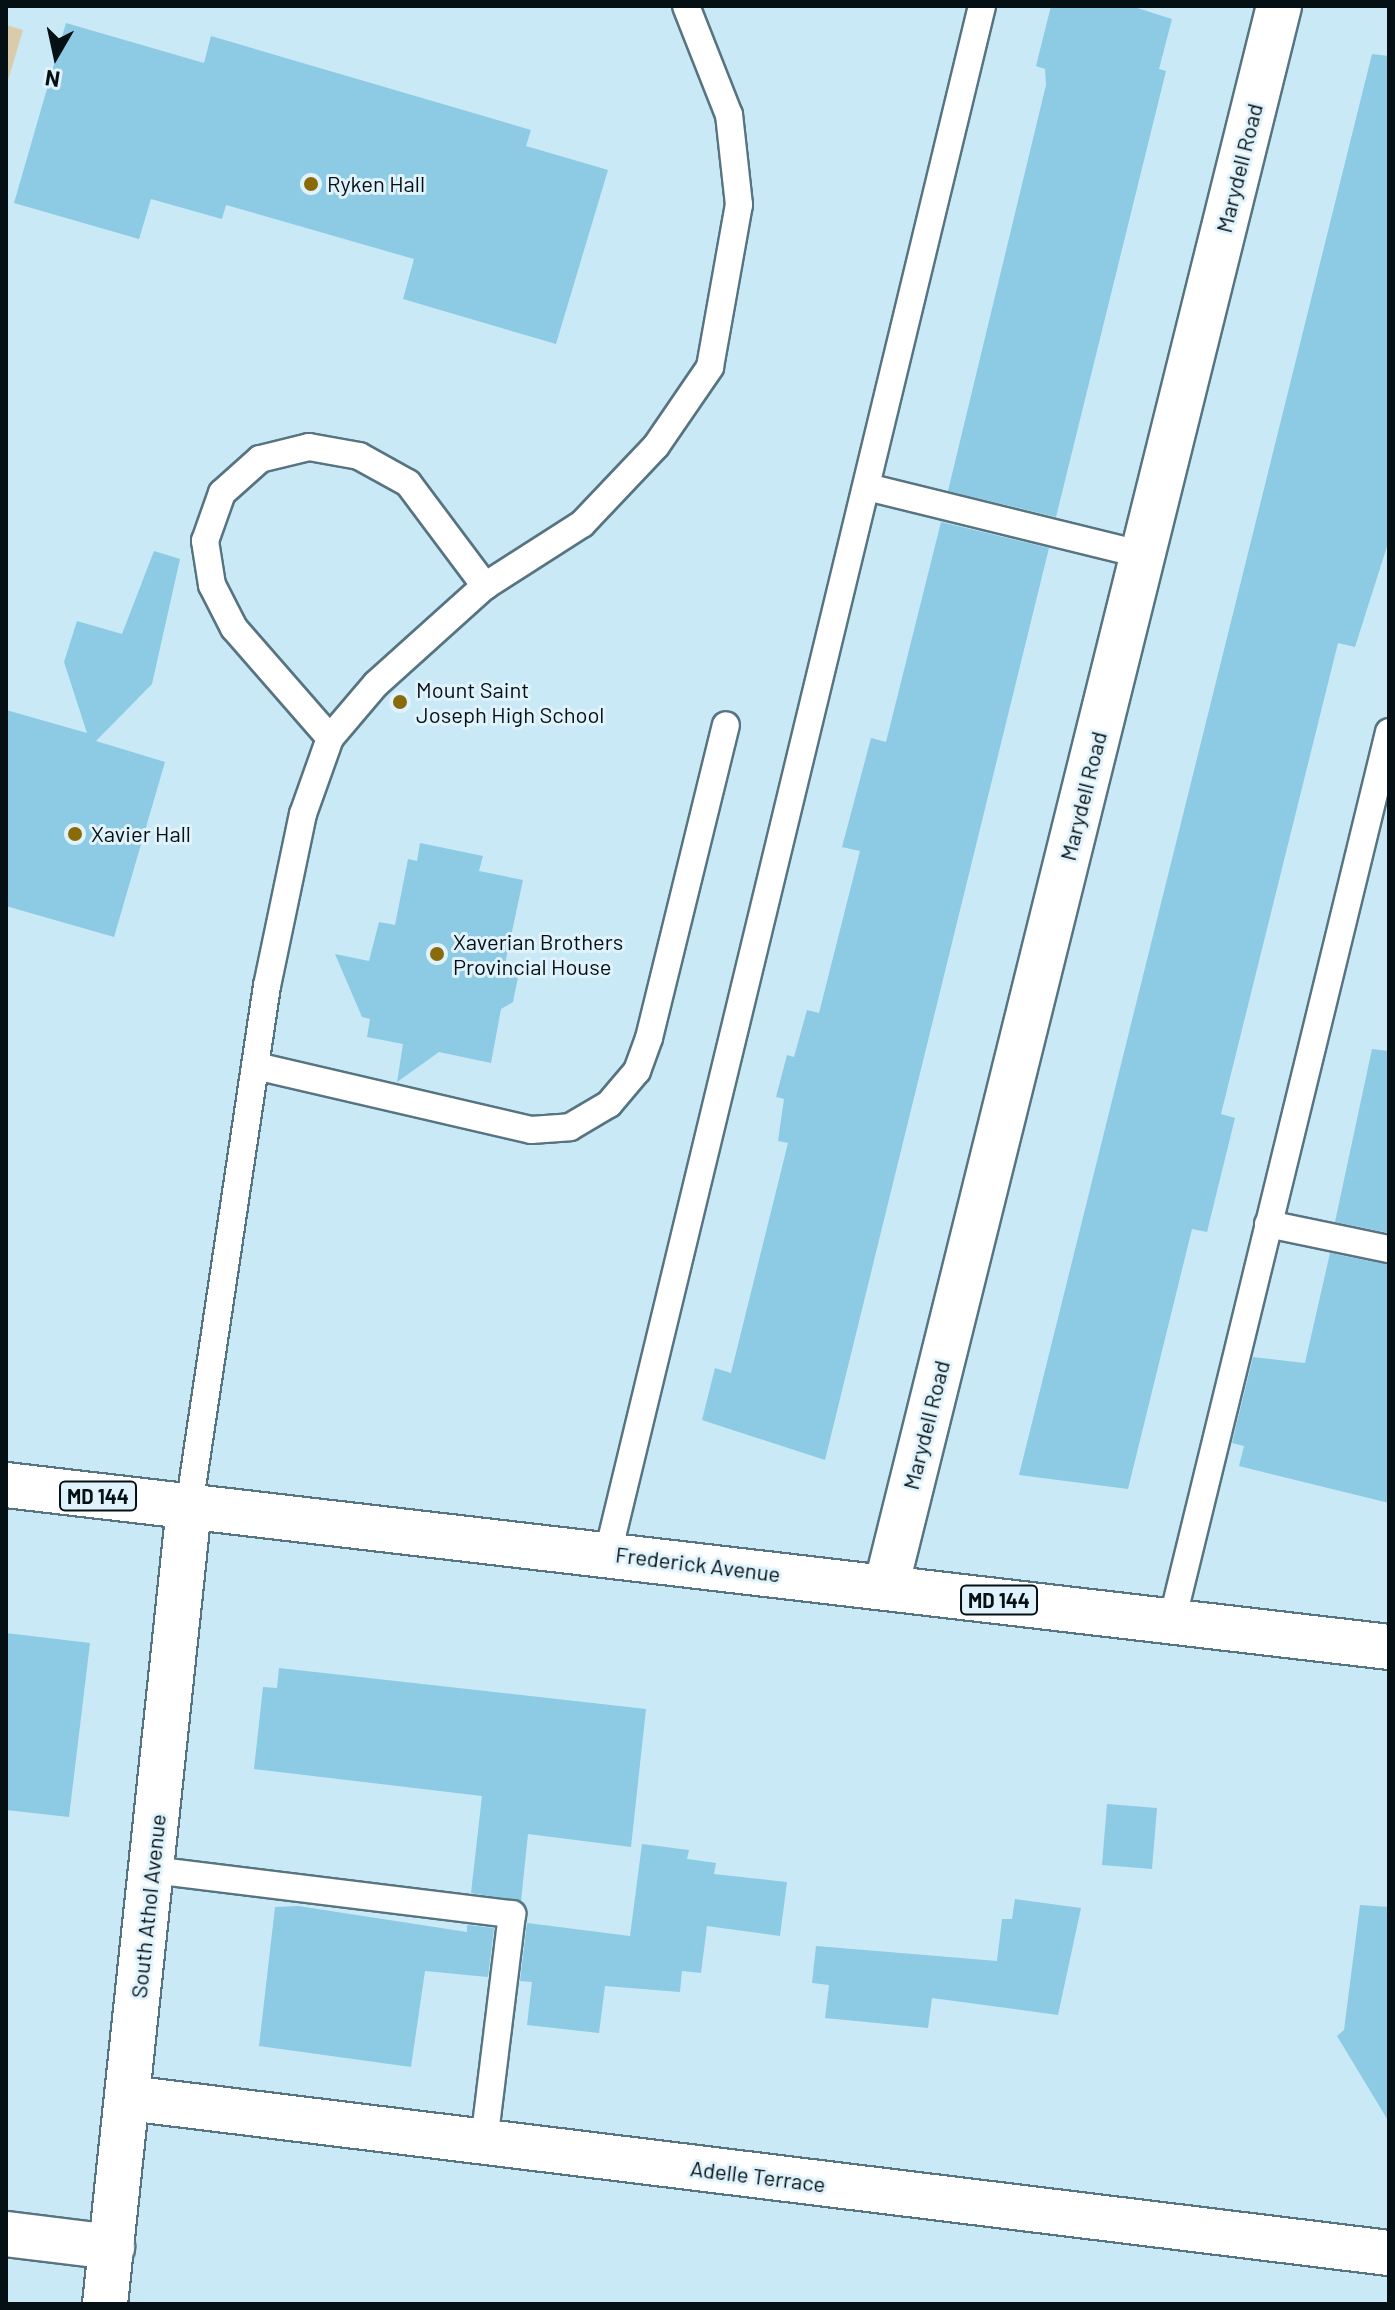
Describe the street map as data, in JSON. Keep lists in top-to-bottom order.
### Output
{
  "streets": {
    "street": [
      "Marydell Road",
      "MD 144",
      "Frederick Avenue",
      "South Athol Avenue",
      "Adelle Terrace"
    ]
  },
  "crossings": [
    ["Marydell Road", "Frederick Avenue"],
    ["Frederick Avenue", "South Athol Avenue"],
    ["South Athol Avenue", "Adelle Terrace"]
  ],
  "places": [
    "Ryken Hall",
    "Mount Saint Joseph High School",
    "Xavier Hall",
    "Xaverian Brothers Provincial House"
  ],
  "north": "bottom"
}
